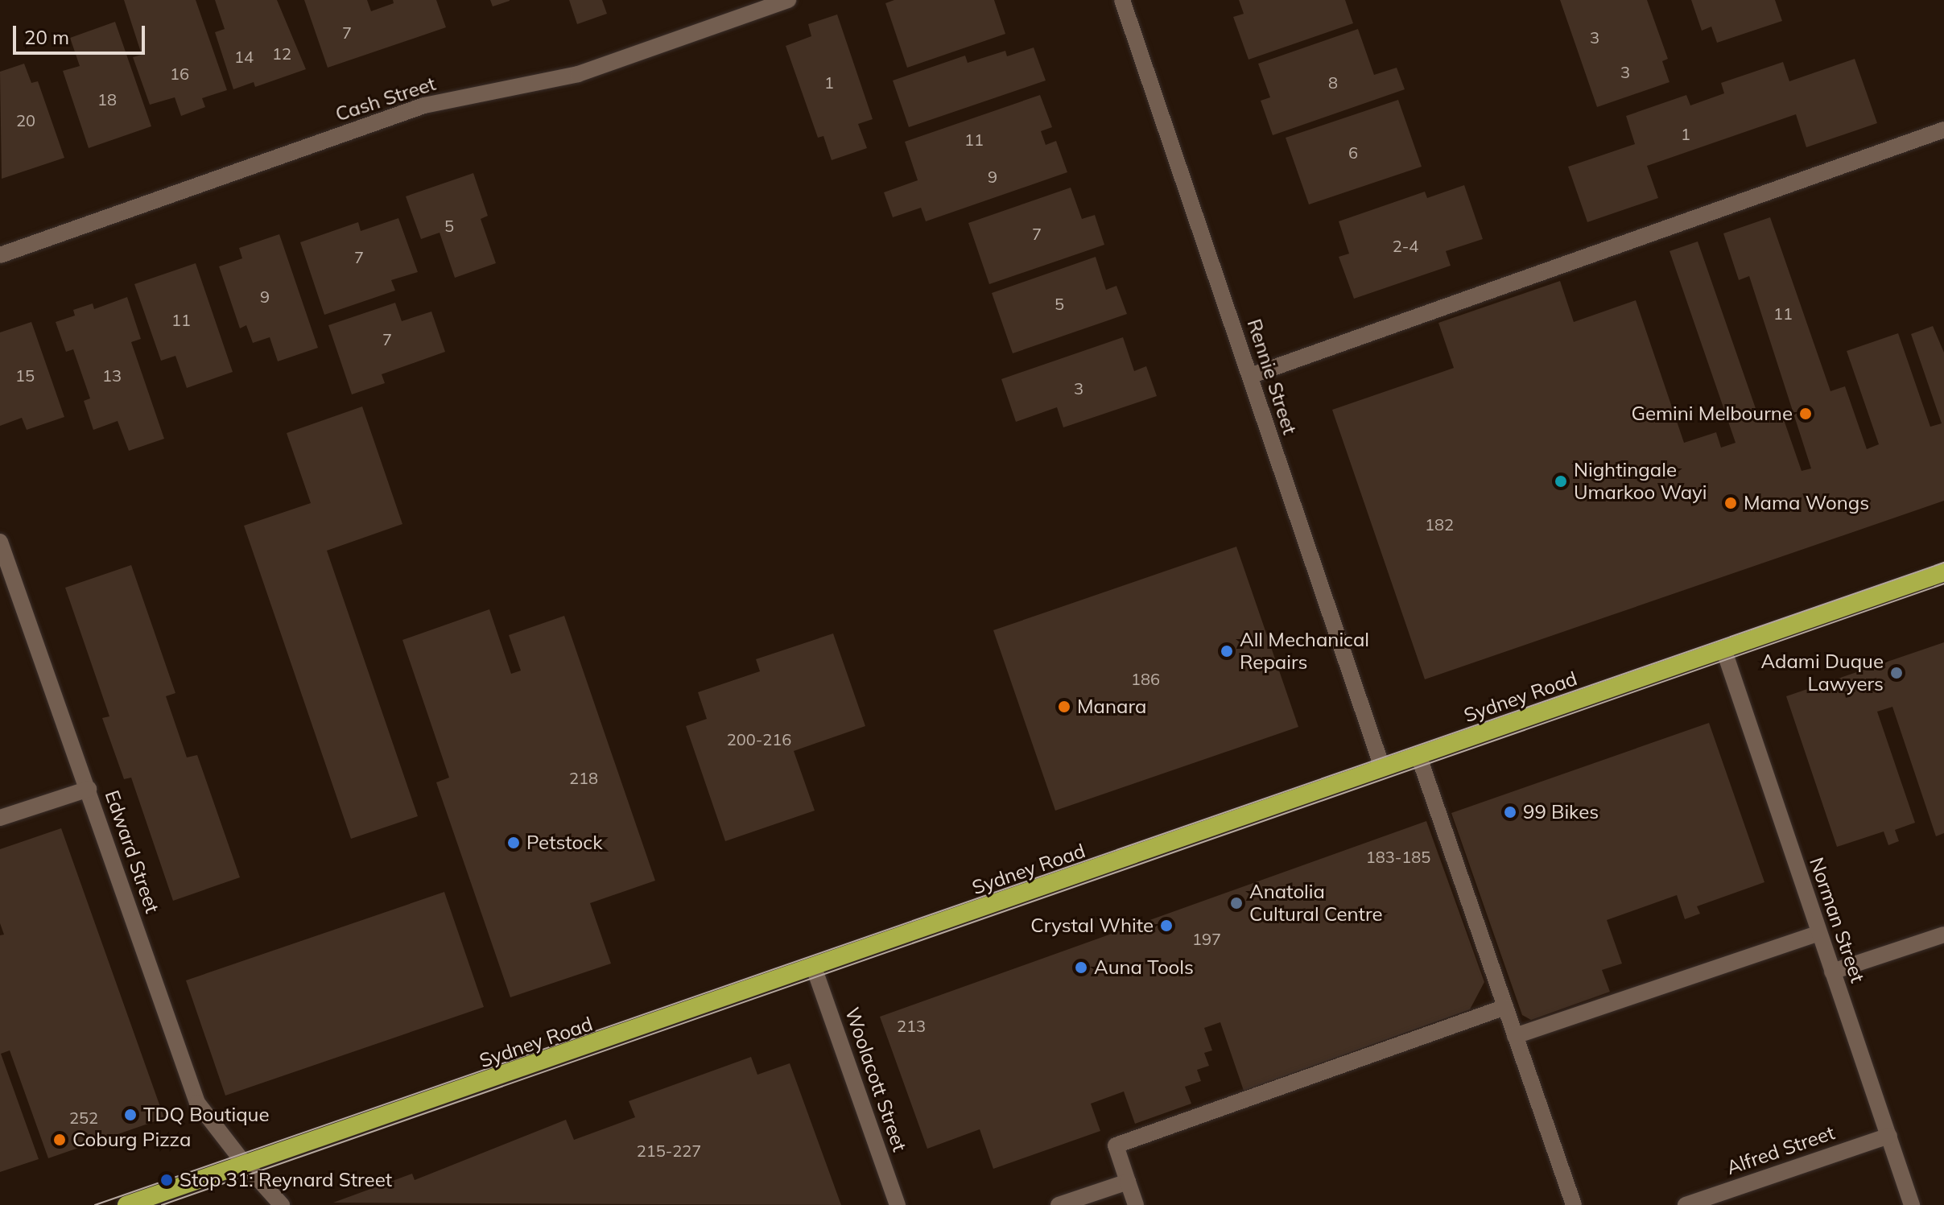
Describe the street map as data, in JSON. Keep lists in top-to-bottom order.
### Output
{
  "streets": {
    "highway": ["Sydney Road"],
    "street": [
      "Cash Street",
      "Rennie Street",
      "Edward Street",
      "Norman Street",
      "Woolacott Street",
      "Alfred Street"
    ]
  },
  "crossings": [
    ["Rennie Street", "Sydney Road"],
    ["Sydney Road", "Edward Street"],
    ["Sydney Road", "Norman Street"],
    ["Sydney Road", "Woolacott Street"],
    ["Norman Street", "Alfred Street"]
  ],
  "places": [
    "Gemini Melbourne",
    "Nightingale Umarkoo Wayi",
    "Mama Wongs",
    "All Mechanical Repairs",
    "Adami Duque Lawyers",
    "Manara",
    "99 Bikes",
    "Petstock",
    "Anatolia Cultural Centre",
    "Crystal White",
    "Auna Tools",
    "TDQ Boutique",
    "Coburg Pizza",
    "Stop 31: Reynard Street"
  ],
  "house_numbers": [
    "7",
    "3",
    "12",
    "14",
    "3",
    "16",
    "1",
    "8",
    "18",
    "20",
    "1",
    "11",
    "6",
    "9",
    "5",
    "7",
    "2-4",
    "7",
    "9",
    "5",
    "11",
    "11",
    "7",
    "15",
    "13",
    "3",
    "182",
    "186",
    "200-216",
    "218",
    "183-185",
    "197",
    "213",
    "252",
    "215-227"
  ],
  "scale_bar": "20 m"
}
